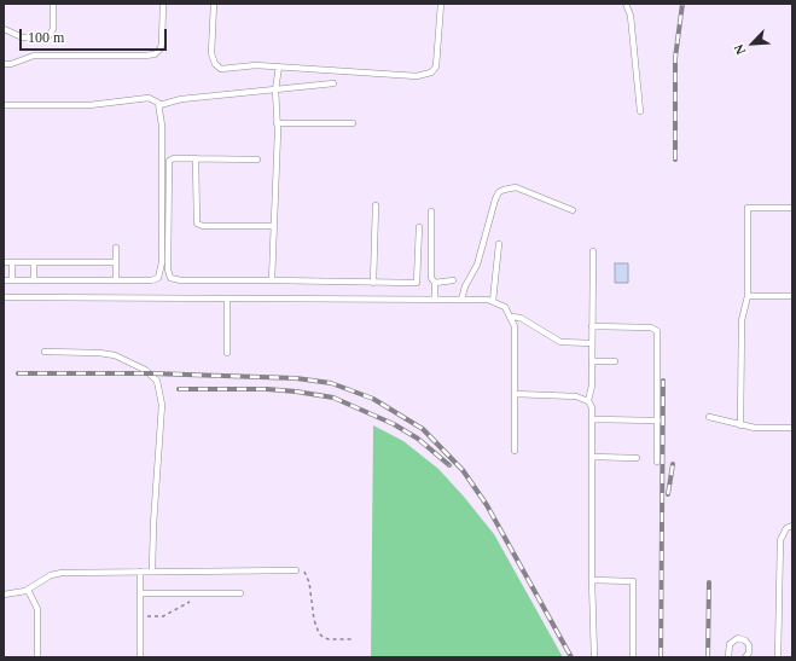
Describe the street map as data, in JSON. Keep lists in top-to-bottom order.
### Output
{
  "scale_bar": "100 m",
  "north": "bottom left"
}
